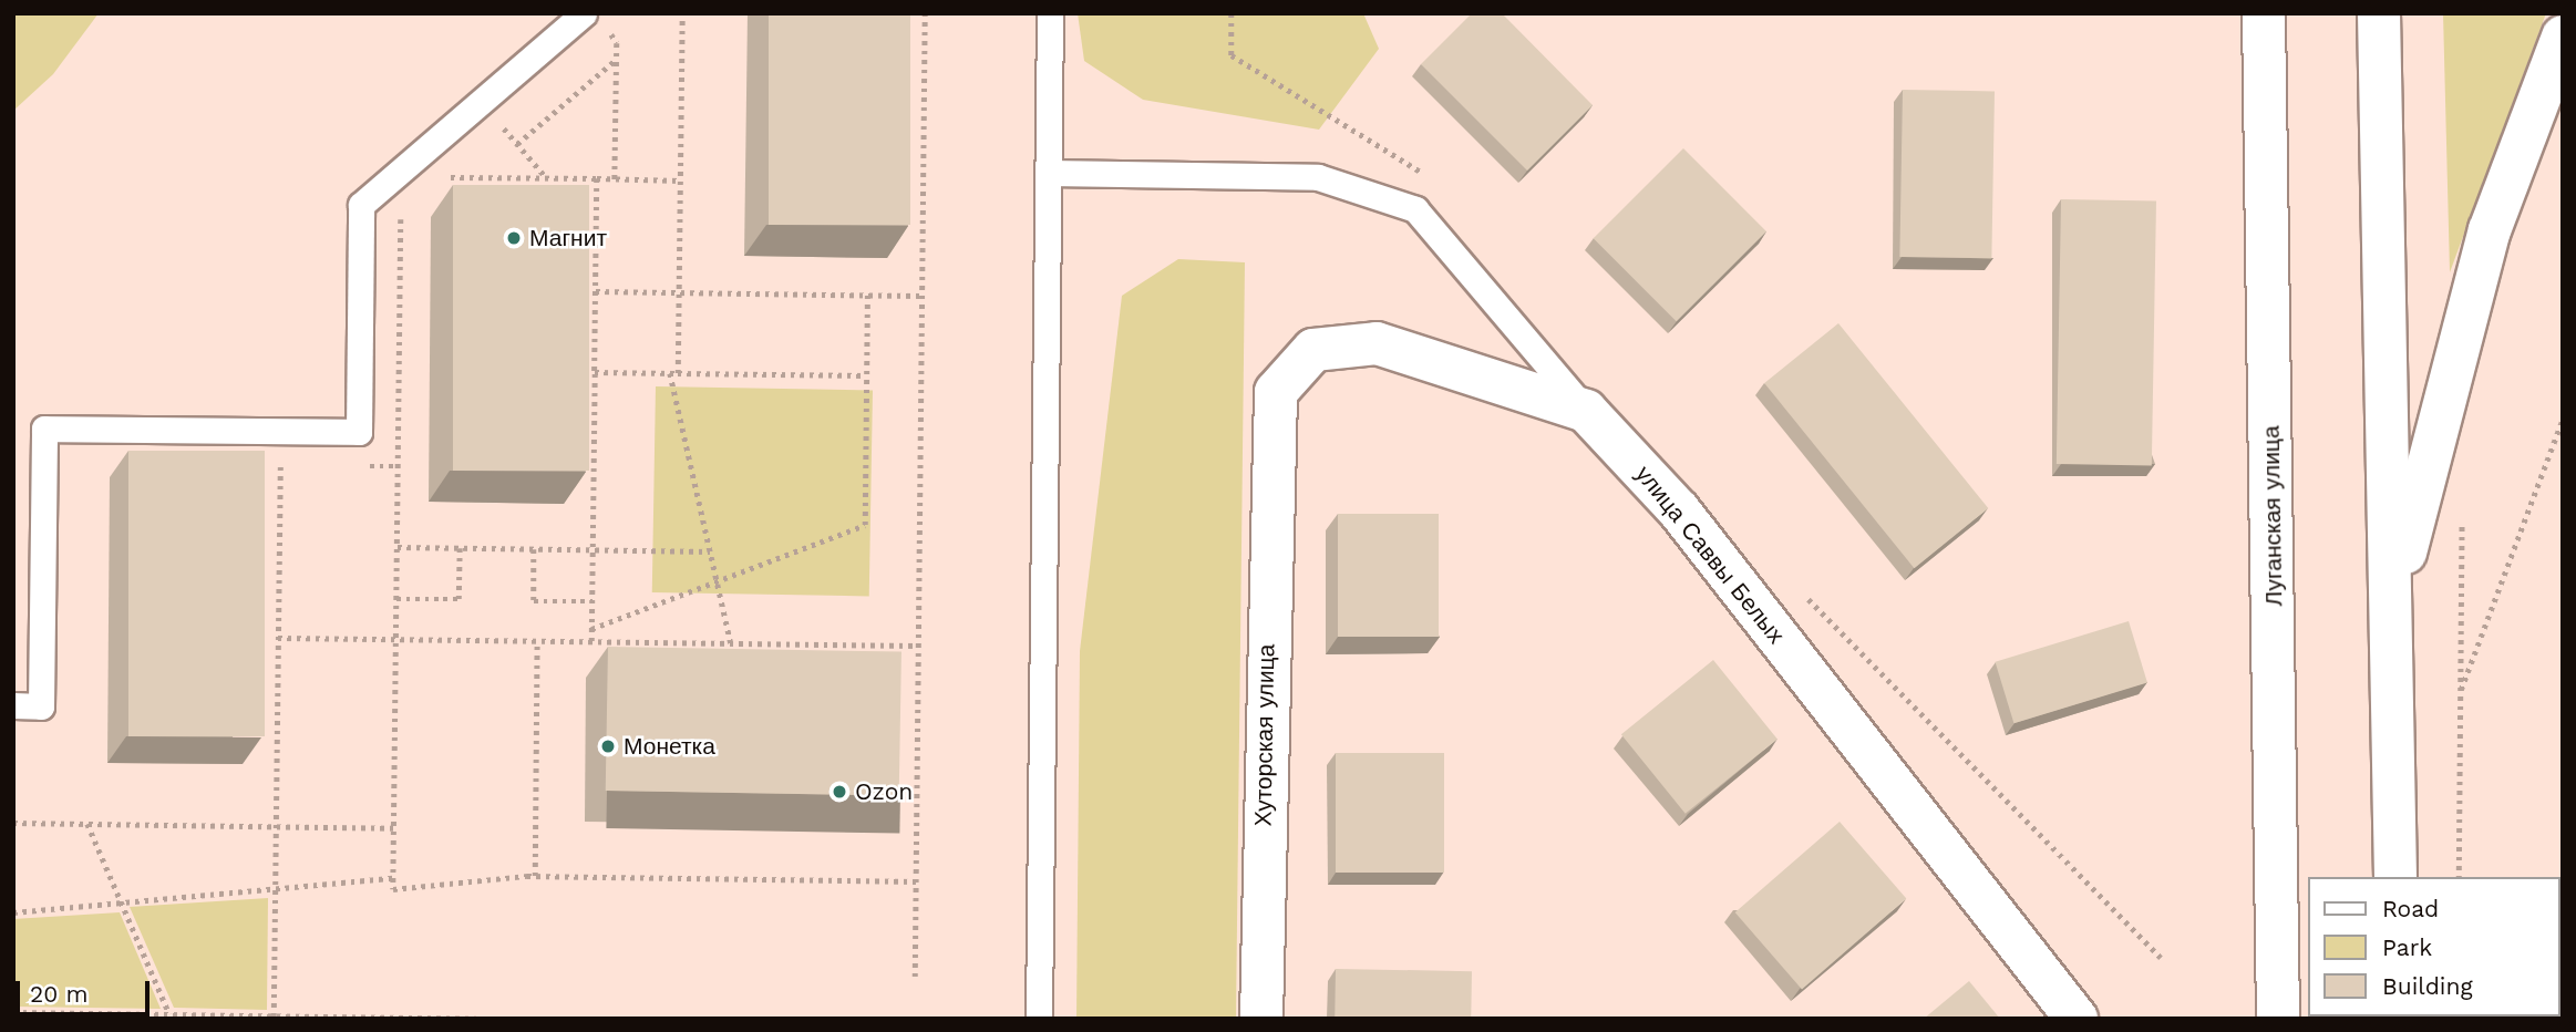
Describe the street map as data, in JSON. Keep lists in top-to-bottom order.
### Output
{
  "streets": {
    "main road": ["Луганская улица", "улица Саввы Белых", "Хуторская улица"]
  },
  "crossings": [
    ["улица Саввы Белых", "Хуторская улица"]
  ],
  "places": ["Магнит", "Монетка", "Ozon"],
  "legend": ["Road", "Park", "Building"],
  "scale_bar": "20 m"
}
